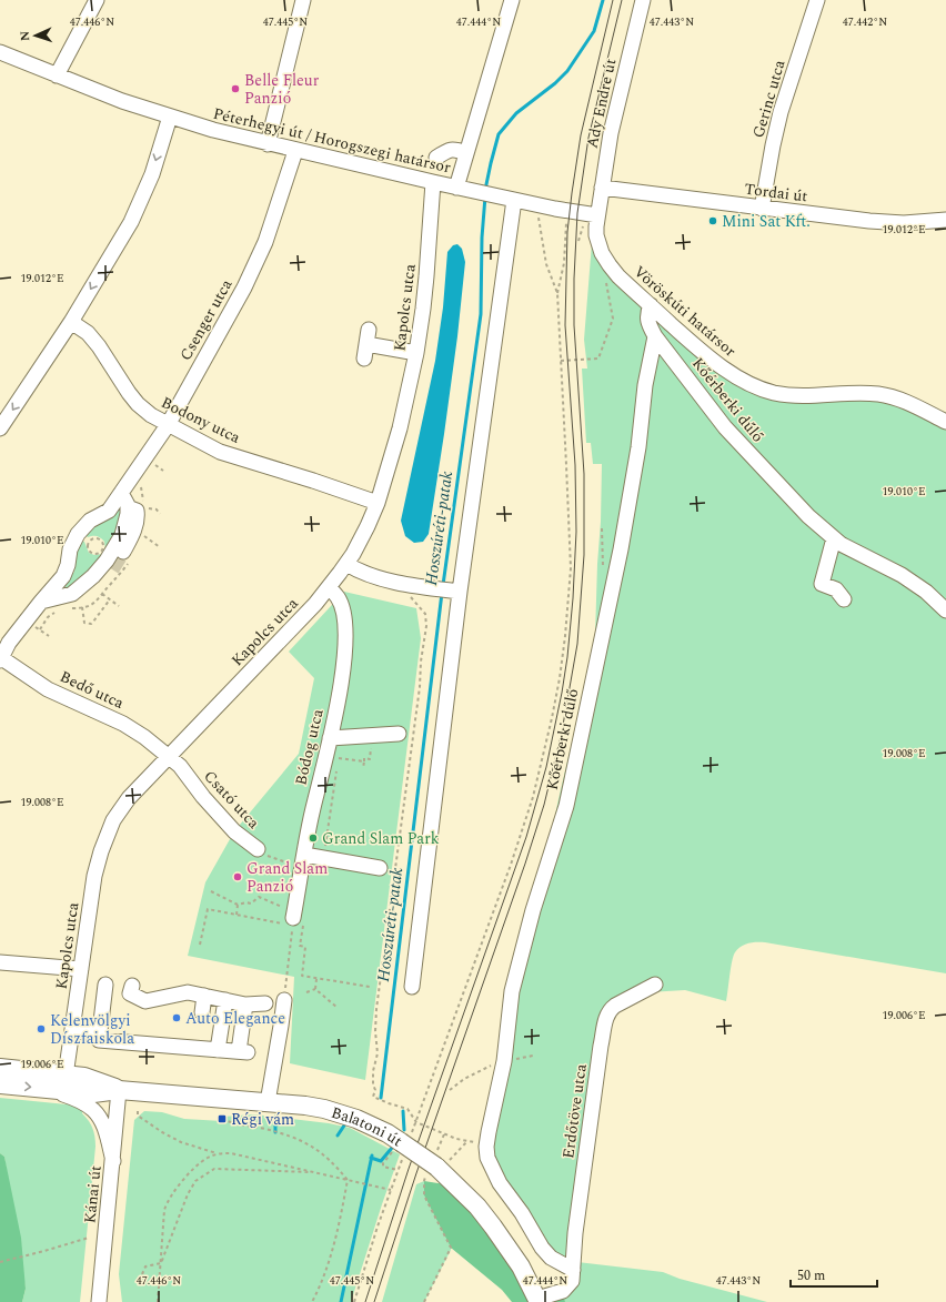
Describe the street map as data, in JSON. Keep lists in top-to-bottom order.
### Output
{
  "streets": {
    "main road": ["Balatoni út"],
    "street": [
      "Gerinc utca",
      "Ady Endre út",
      "Péterhegyi út / Horogszegi határsor",
      "Tordai út",
      "Kapolcs utca",
      "Vöröskúti határsor",
      "Csenger utca",
      "Kőérberki dűlő",
      "Bodony utca",
      "Bedő utca",
      "Bódog utca",
      "Csató utca",
      "Erdőtöve utca",
      "Kánai út"
    ]
  },
  "crossings": [
    ["Gerinc utca", "Tordai út"],
    ["Ady Endre út", "Péterhegyi út / Horogszegi határsor"],
    ["Ady Endre út", "Tordai út"],
    ["Ady Endre út", "Vöröskúti határsor"],
    ["Péterhegyi út / Horogszegi határsor", "Kapolcs utca"],
    ["Péterhegyi út / Horogszegi határsor", "Vöröskúti határsor"],
    ["Péterhegyi út / Horogszegi határsor", "Csenger utca"],
    ["Kapolcs utca", "Bodony utca"],
    ["Kapolcs utca", "Bedő utca"],
    ["Kapolcs utca", "Bódog utca"],
    ["Kapolcs utca", "Csató utca"],
    ["Kapolcs utca", "Balatoni út"],
    ["Vöröskúti határsor", "Kőérberki dűlő"],
    ["Csenger utca", "Bodony utca"],
    ["Csenger utca", "Bedő utca"],
    ["Bedő utca", "Csató utca"],
    ["Bódog utca", "Csató utca"],
    ["Erdőtöve utca", "Balatoni út"],
    ["Balatoni út", "Kánai út"]
  ],
  "water": ["Hosszúréti-patak"],
  "places": {
    "other": [
      "Belle Fleur Panzió",
      "Mini Sat Kft.",
      "Grand Slam Park",
      "Grand Slam Panzió",
      "Auto Elegance",
      "Kelenvölgyi Díszfaiskola"
    ],
    "transit": ["Régi vám"]
  },
  "scale_bar": "50 m",
  "north": "left",
  "coordinates": [
    "47.446°N",
    "47.445°N",
    "47.444°N",
    "47.443°N",
    "47.442°N",
    "19.012°E",
    "19.010°E",
    "19.008°E",
    "19.006°E"
  ]
}
